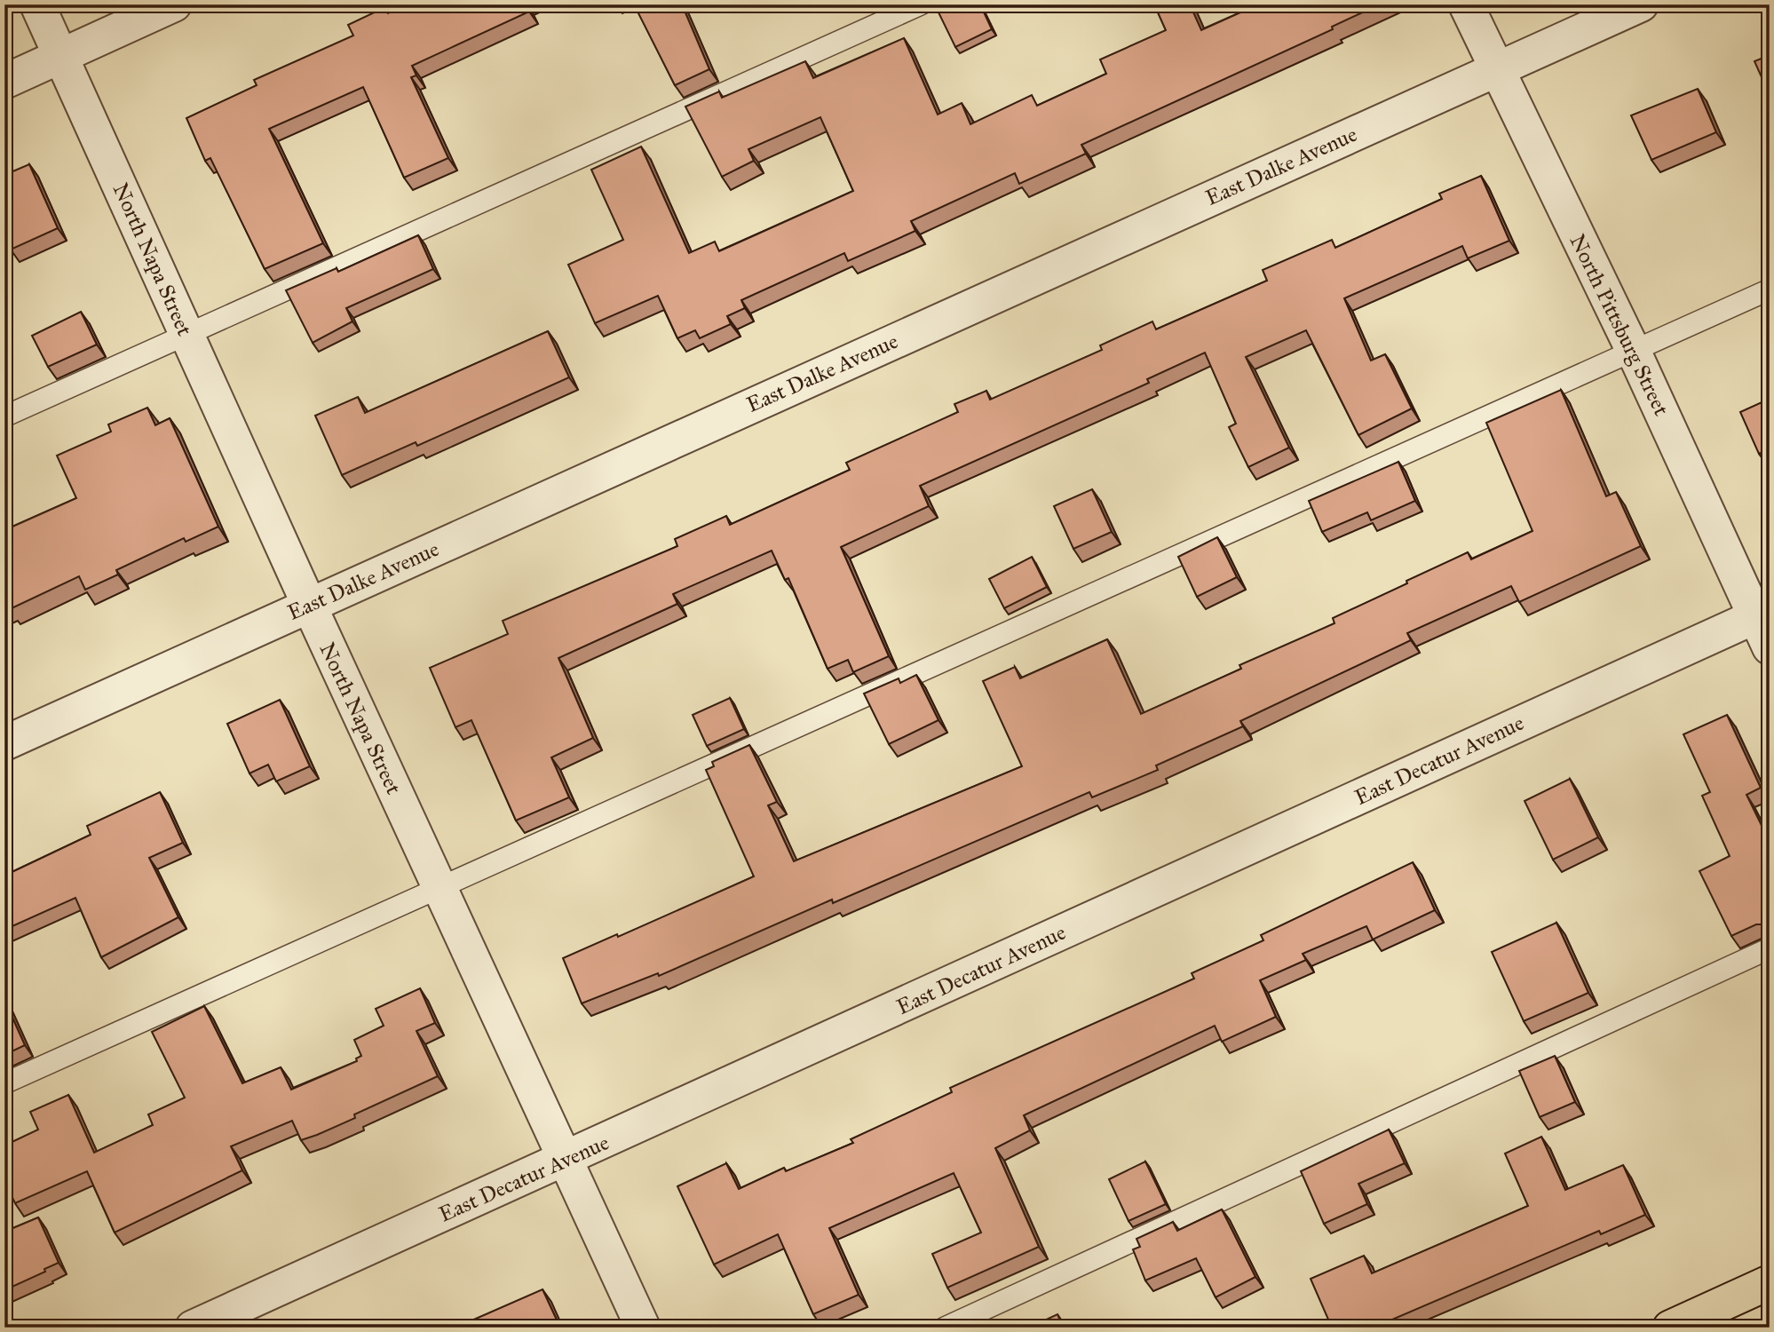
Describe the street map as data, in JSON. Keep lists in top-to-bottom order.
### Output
{
  "streets": {
    "street": [
      "East Dalke Avenue",
      "North Napa Street",
      "North Pittsburg Street",
      "East Decatur Avenue"
    ]
  },
  "crossings": [
    ["East Dalke Avenue", "North Napa Street"],
    ["East Dalke Avenue", "North Pittsburg Street"],
    ["North Napa Street", "East Decatur Avenue"],
    ["North Pittsburg Street", "East Decatur Avenue"]
  ]
}
